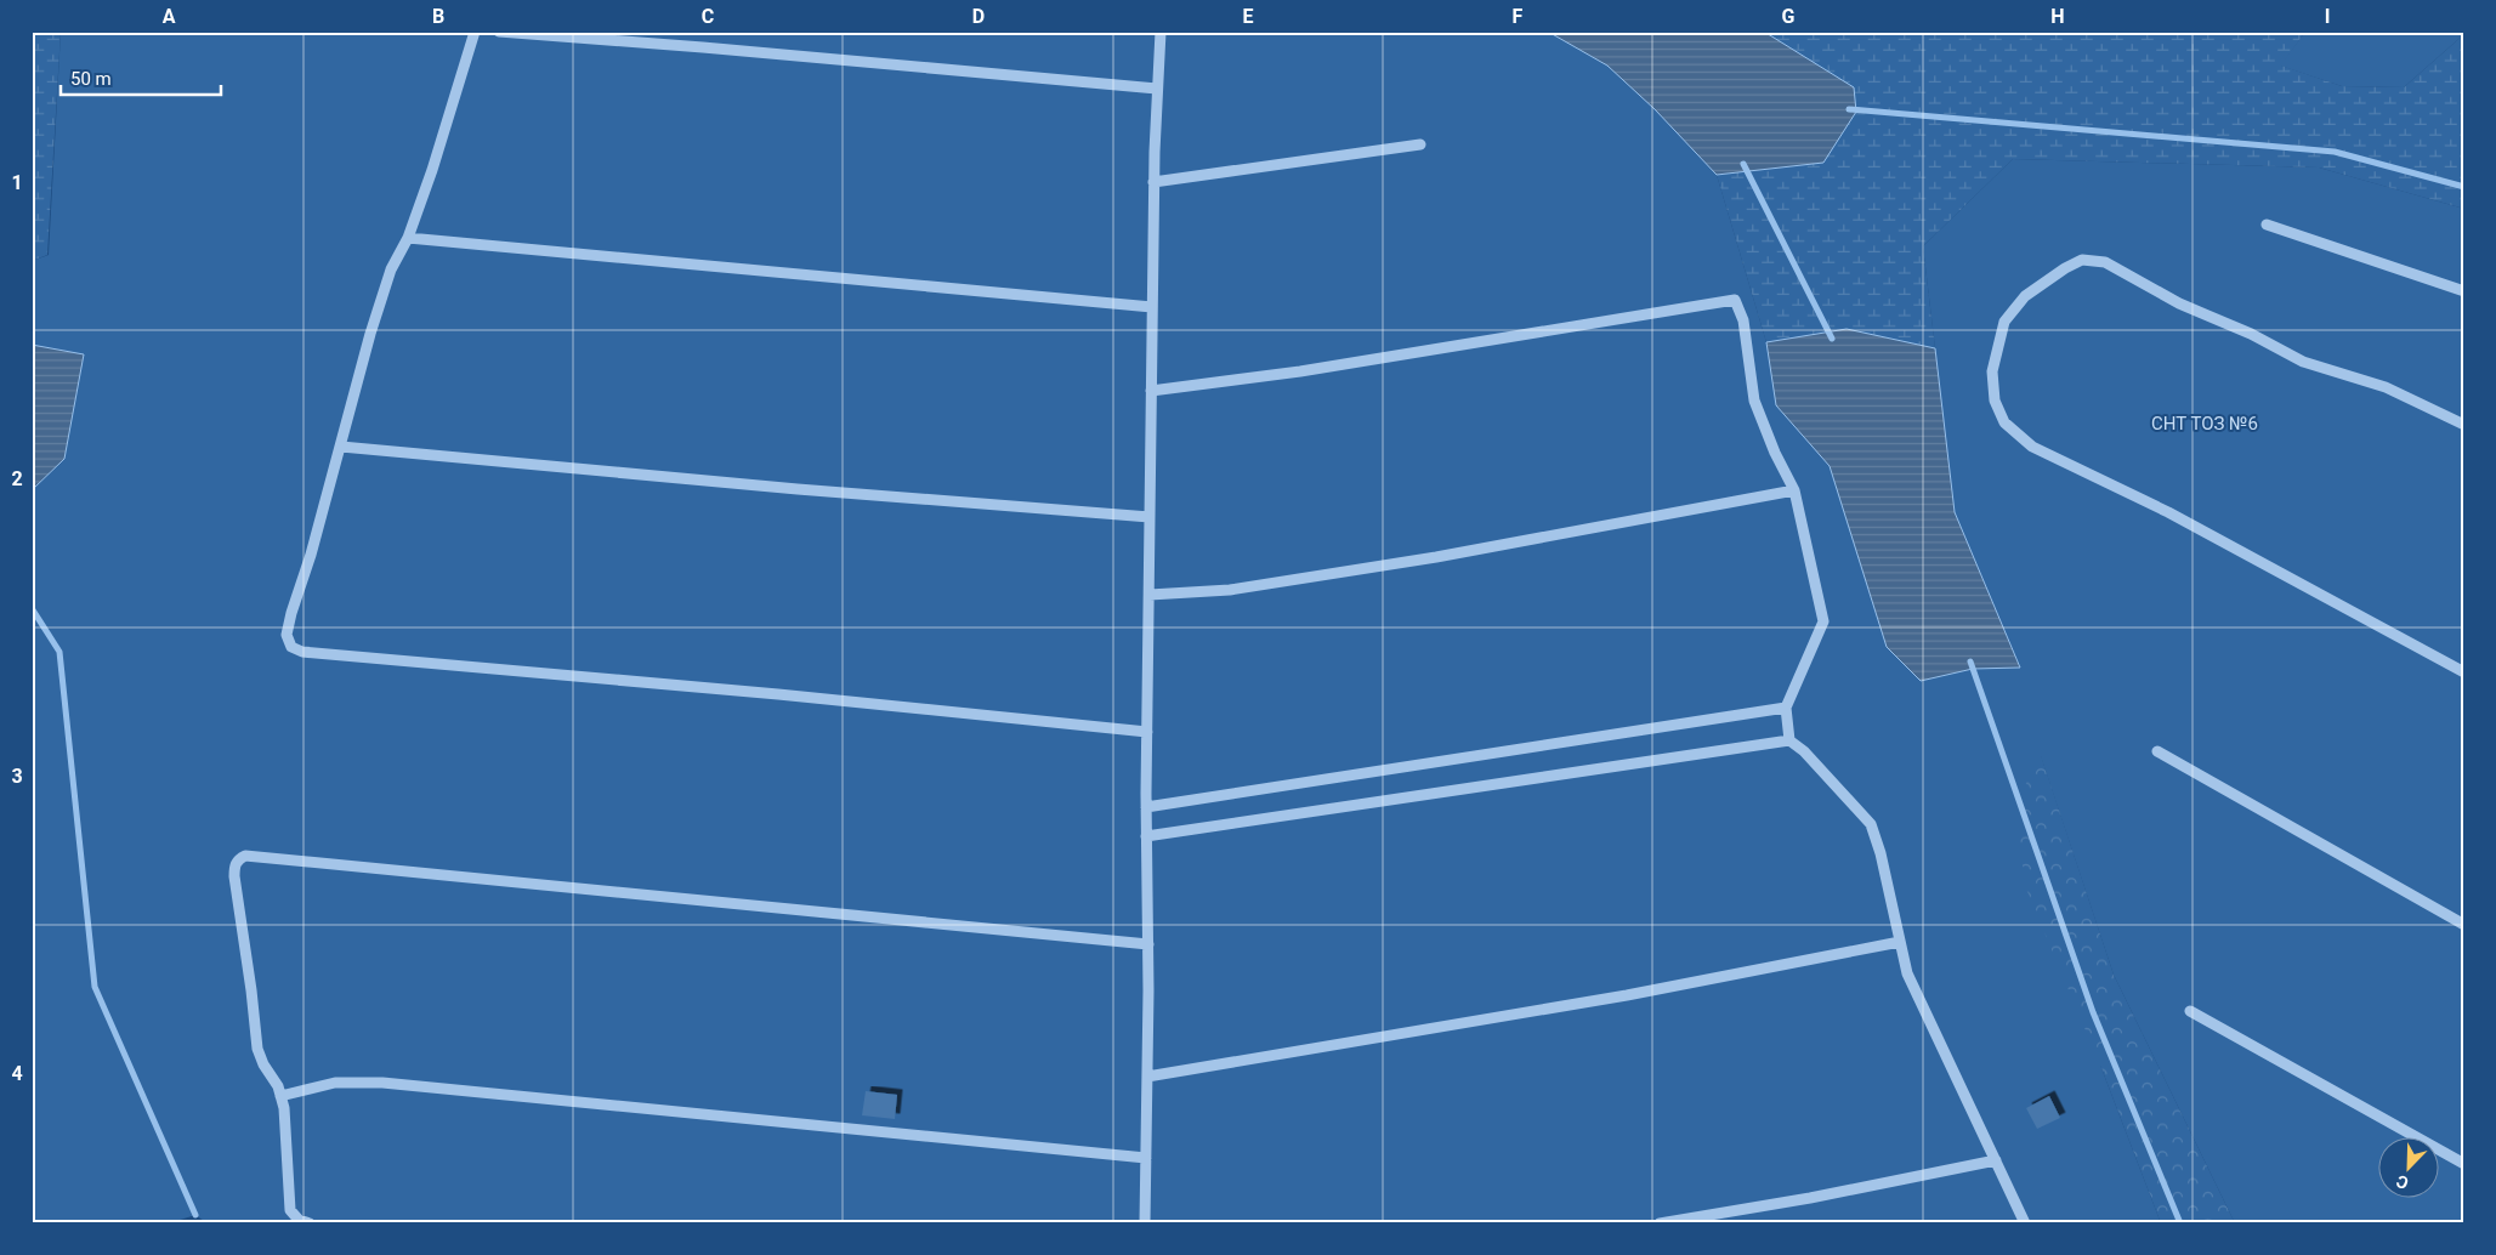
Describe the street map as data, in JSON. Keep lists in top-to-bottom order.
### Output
{
  "parks": ["СНТ ТОЗ №6"],
  "scale_bar": "50 m",
  "north": "bottom left",
  "grid": {
    "columns": [
      "A",
      "B",
      "C",
      "D",
      "E",
      "F",
      "G",
      "H",
      "I"
    ],
    "rows": [
      "1",
      "2",
      "3",
      "4"
    ]
  }
}
